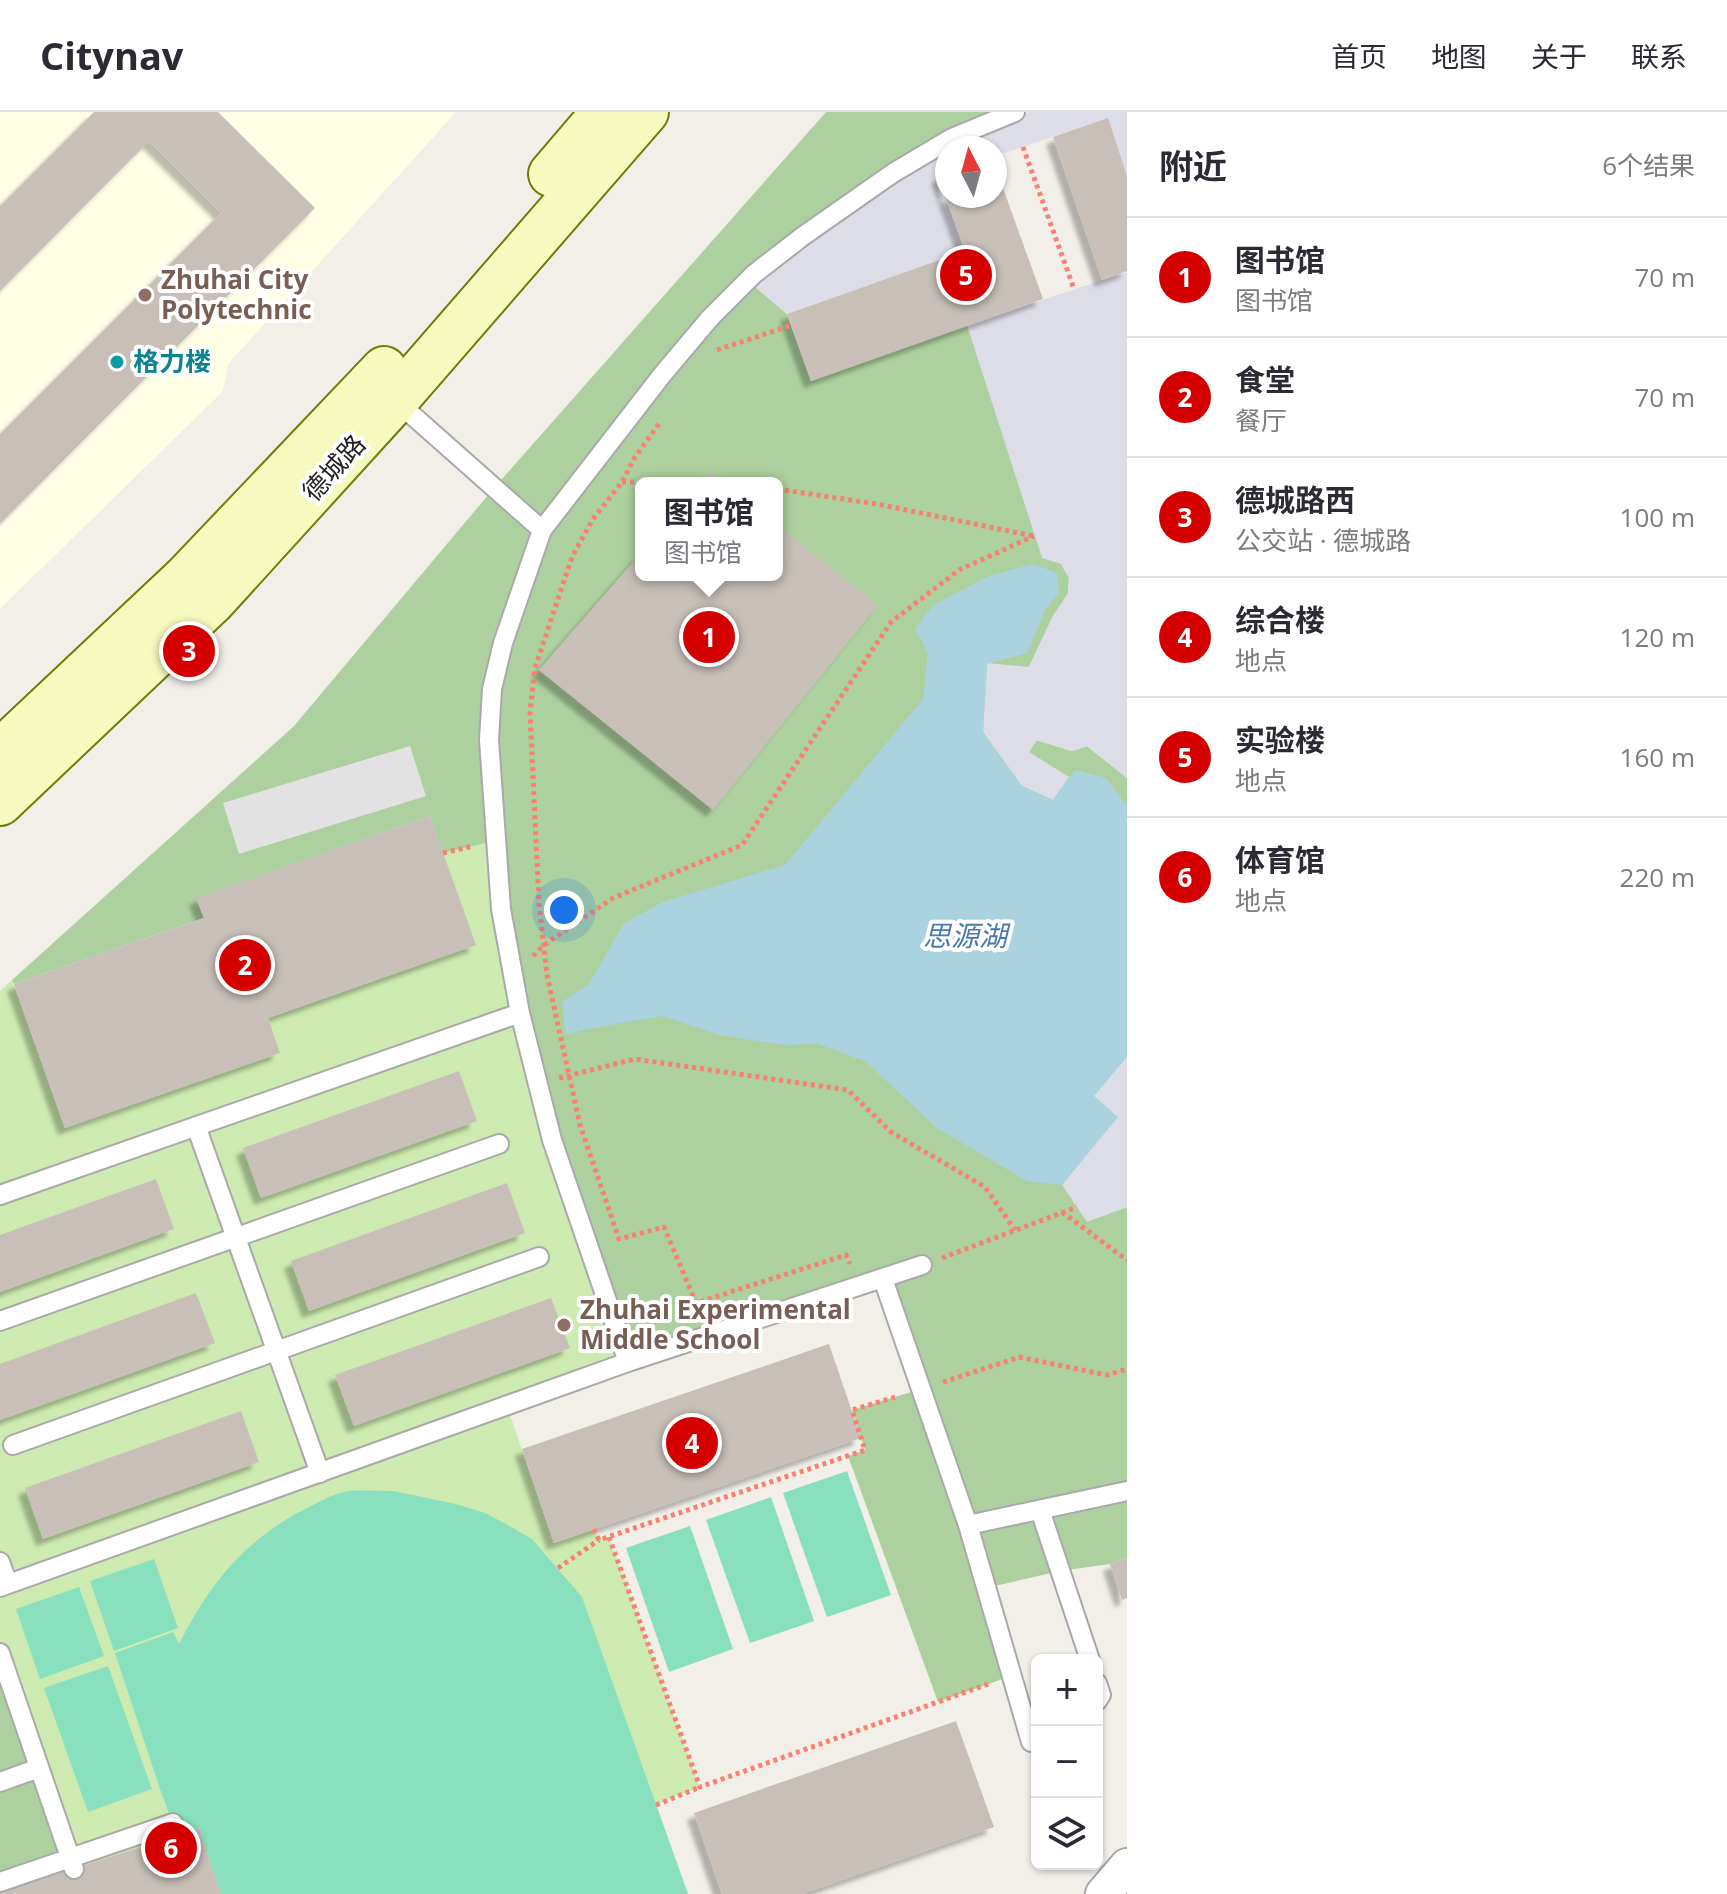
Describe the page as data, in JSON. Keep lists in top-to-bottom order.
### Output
{
  "streets": {
    "street": ["德城路"]
  },
  "water": ["思源湖"],
  "places": ["Zhuhai City Polytechnic", "格力楼", "Zhuhai Experimental Middle School"],
  "north": "top",
  "page": {
    "header": "Citynav",
    "nav": [
      "首页",
      "地图",
      "关于",
      "联系"
    ],
    "heading": ["附近", "6个结果"],
    "list": [
      {
        "mark": "1",
        "name": "图书馆",
        "note": "图书馆",
        "value": "70 m"
      },
      {
        "mark": "2",
        "name": "食堂",
        "note": "餐厅",
        "value": "70 m"
      },
      {
        "mark": "3",
        "name": "德城路西",
        "note": "公交站 · 德城路",
        "value": "100 m"
      },
      {
        "mark": "4",
        "name": "综合楼",
        "note": "地点",
        "value": "120 m"
      },
      {
        "mark": "5",
        "name": "实验楼",
        "note": "地点",
        "value": "160 m"
      },
      {
        "mark": "6",
        "name": "体育馆",
        "note": "地点",
        "value": "220 m"
      }
    ],
    "pins": [
      "5",
      "1",
      "3",
      "2",
      "4",
      "6"
    ],
    "popup": ["图书馆", "图书馆"],
    "map_buttons": ["+", "−"]
  }
}
